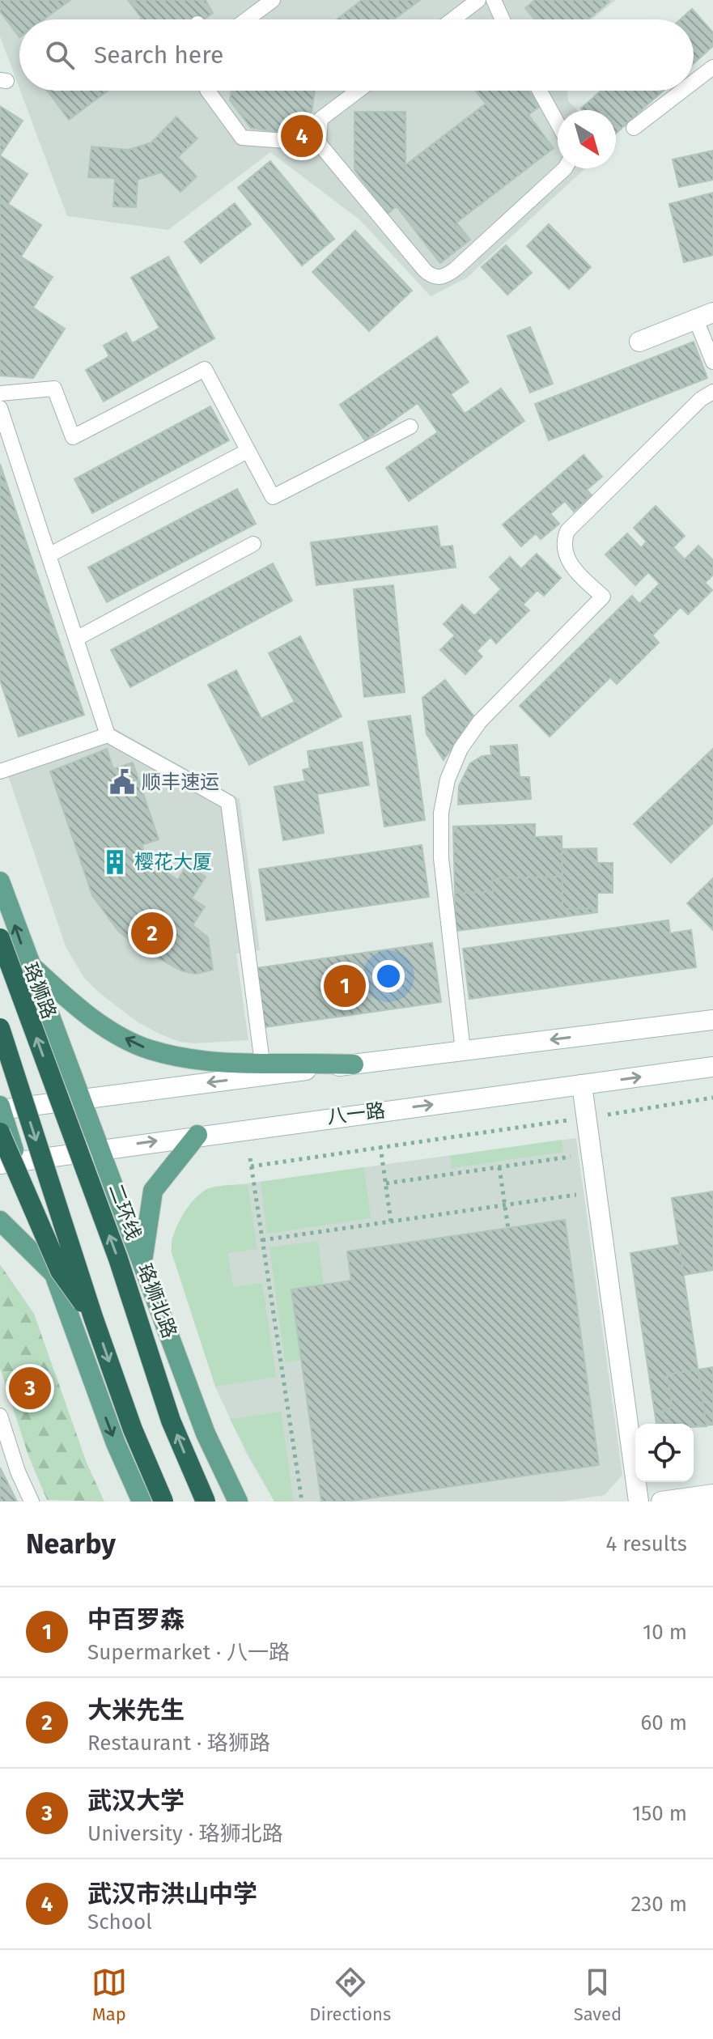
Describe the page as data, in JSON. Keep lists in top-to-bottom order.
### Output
{
  "streets": {
    "highway": ["二环线"],
    "main road": ["珞狮路", "八一路", "珞狮北路"]
  },
  "crossings": [
    ["珞狮路", "珞狮北路"],
    ["八一路", "珞狮北路"]
  ],
  "one_way": ["珞狮路"],
  "places": {
    "public building": ["顺丰速运"],
    "building": ["樱花大厦"]
  },
  "north": "bottom right",
  "page": {
    "search": "Search here",
    "pins": [
      "4",
      "2",
      "1",
      "3"
    ],
    "heading": ["Nearby", "4 results"],
    "list": [
      {
        "mark": "1",
        "name": "中百罗森",
        "note": "Supermarket · 八一路",
        "value": "10 m"
      },
      {
        "mark": "2",
        "name": "大米先生",
        "note": "Restaurant · 珞狮路",
        "value": "60 m"
      },
      {
        "mark": "3",
        "name": "武汉大学",
        "note": "University · 珞狮北路",
        "value": "150 m"
      },
      {
        "mark": "4",
        "name": "武汉市洪山中学",
        "note": "School",
        "value": "230 m"
      }
    ],
    "nav": ["Map", "Directions", "Saved"]
  }
}
